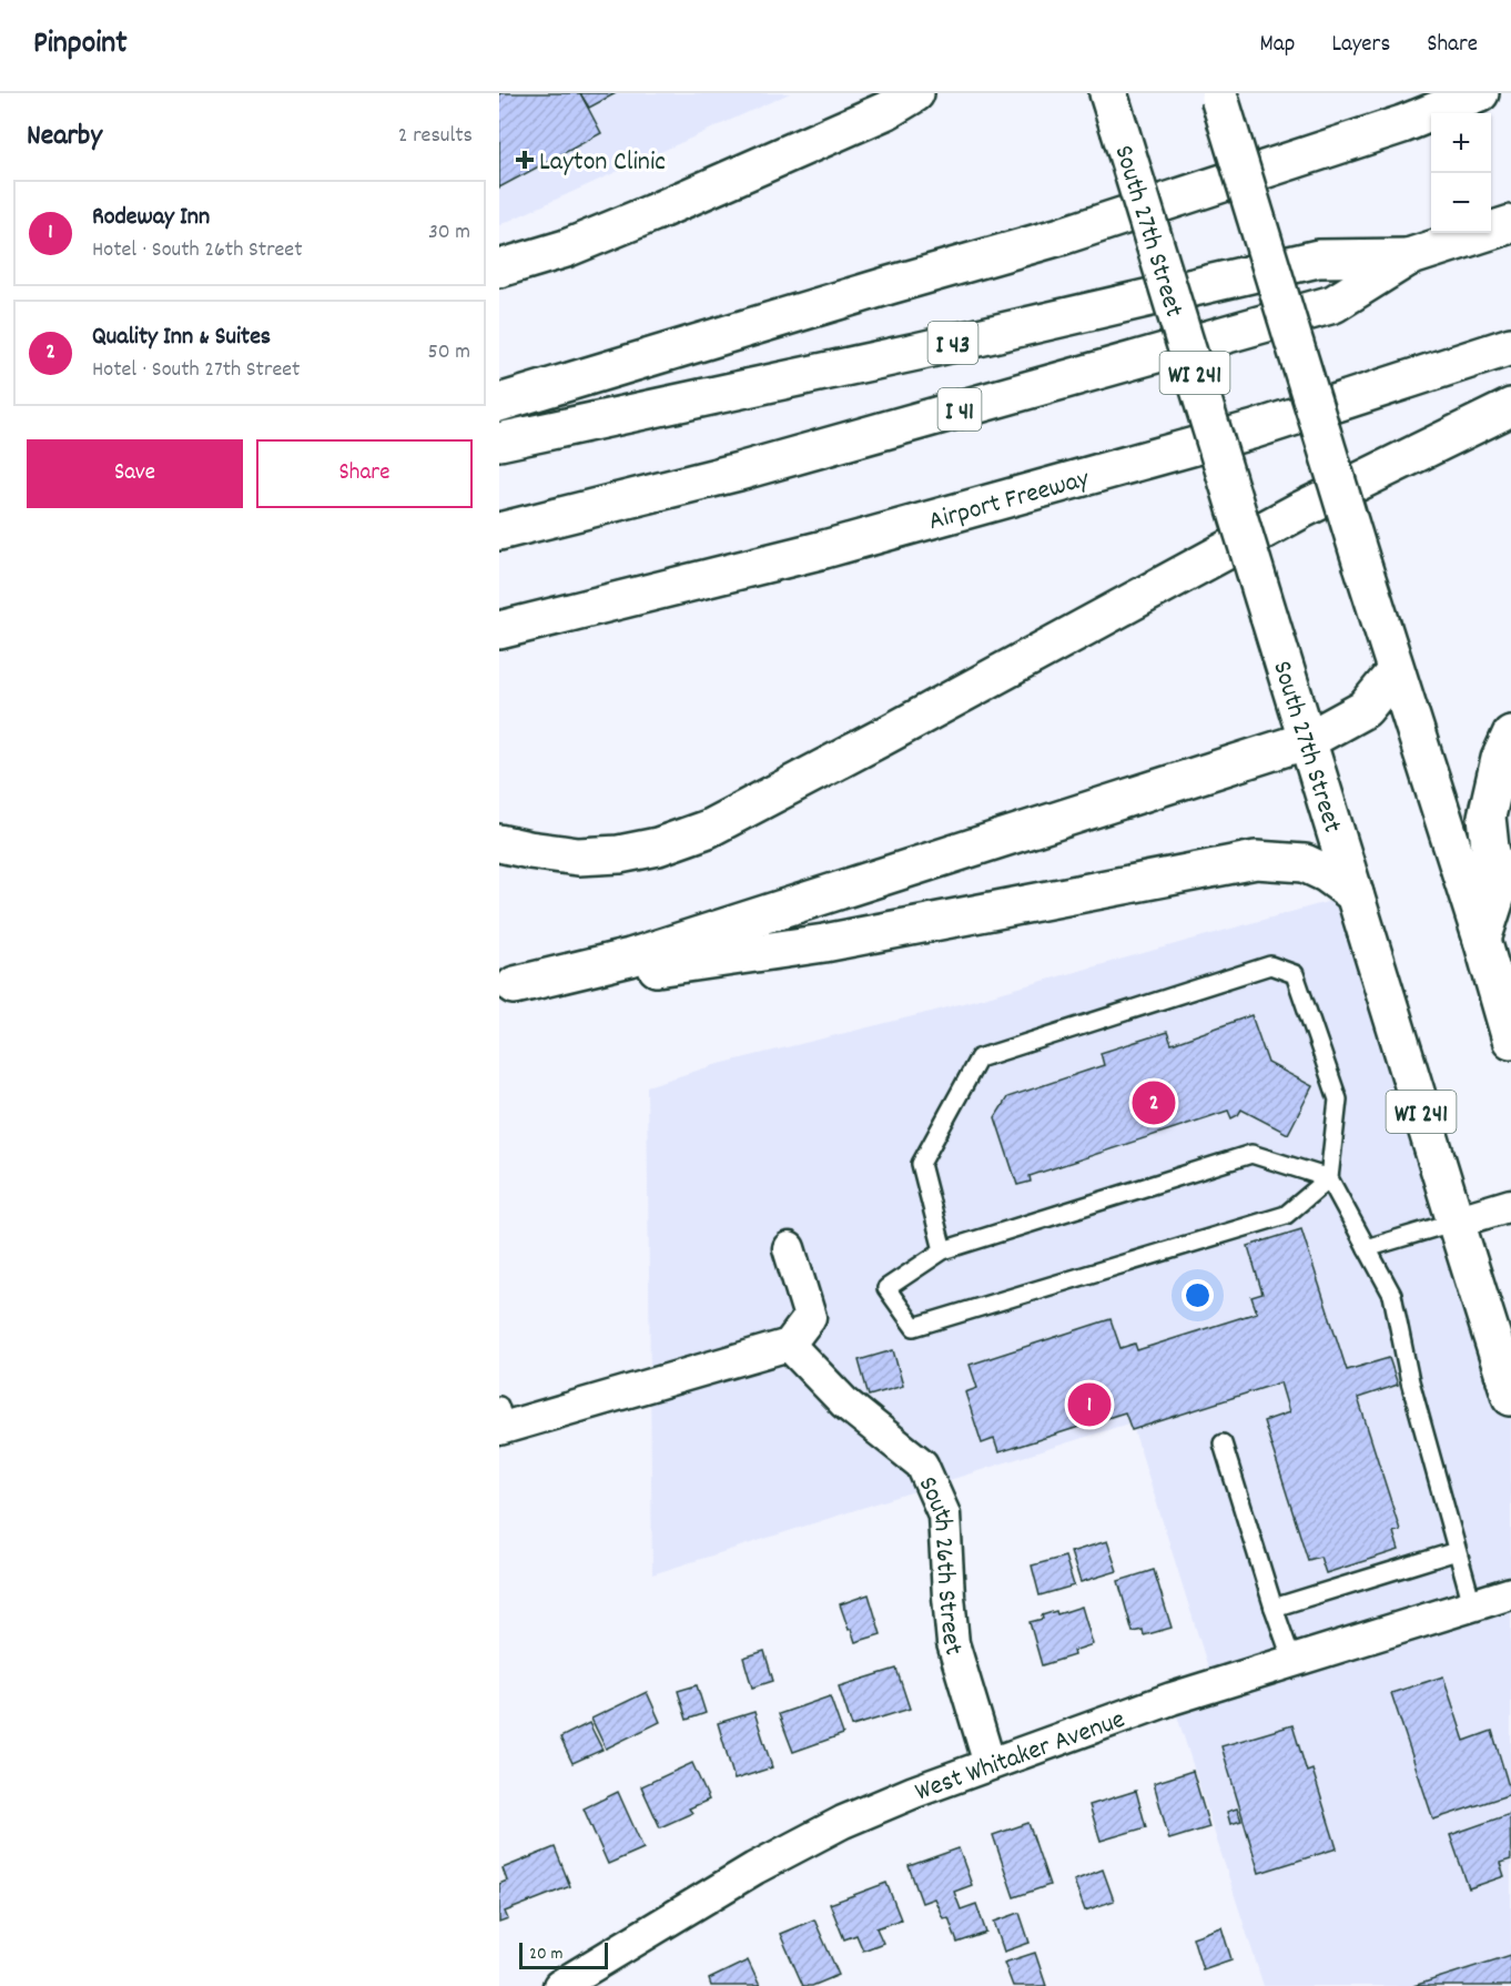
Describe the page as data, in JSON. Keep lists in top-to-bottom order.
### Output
{
  "streets": {
    "main road": [
      "South 27th Street",
      "I 43",
      "WI 241",
      "I 41",
      "Airport Freeway"
    ],
    "street": ["South 26th Street", "West Whitaker Avenue"]
  },
  "crossings": [
    ["I 43", "I 41"],
    ["South 26th Street", "West Whitaker Avenue"]
  ],
  "places": {
    "health": ["Layton Clinic"]
  },
  "scale_bar": "20 m",
  "page": {
    "header": "Pinpoint",
    "nav": ["Map", "Layers", "Share"],
    "heading": ["Nearby", "2 results"],
    "map_buttons": ["+", "−"],
    "list": [
      {
        "mark": "1",
        "name": "Rodeway Inn",
        "note": "Hotel · South 26th Street",
        "value": "30 m"
      },
      {
        "mark": "2",
        "name": "Quality Inn & Suites",
        "note": "Hotel · South 27th Street",
        "value": "50 m"
      }
    ],
    "buttons": ["Save", "Share"],
    "pins": ["2", "1"],
    "scale": "20 m"
  }
}
